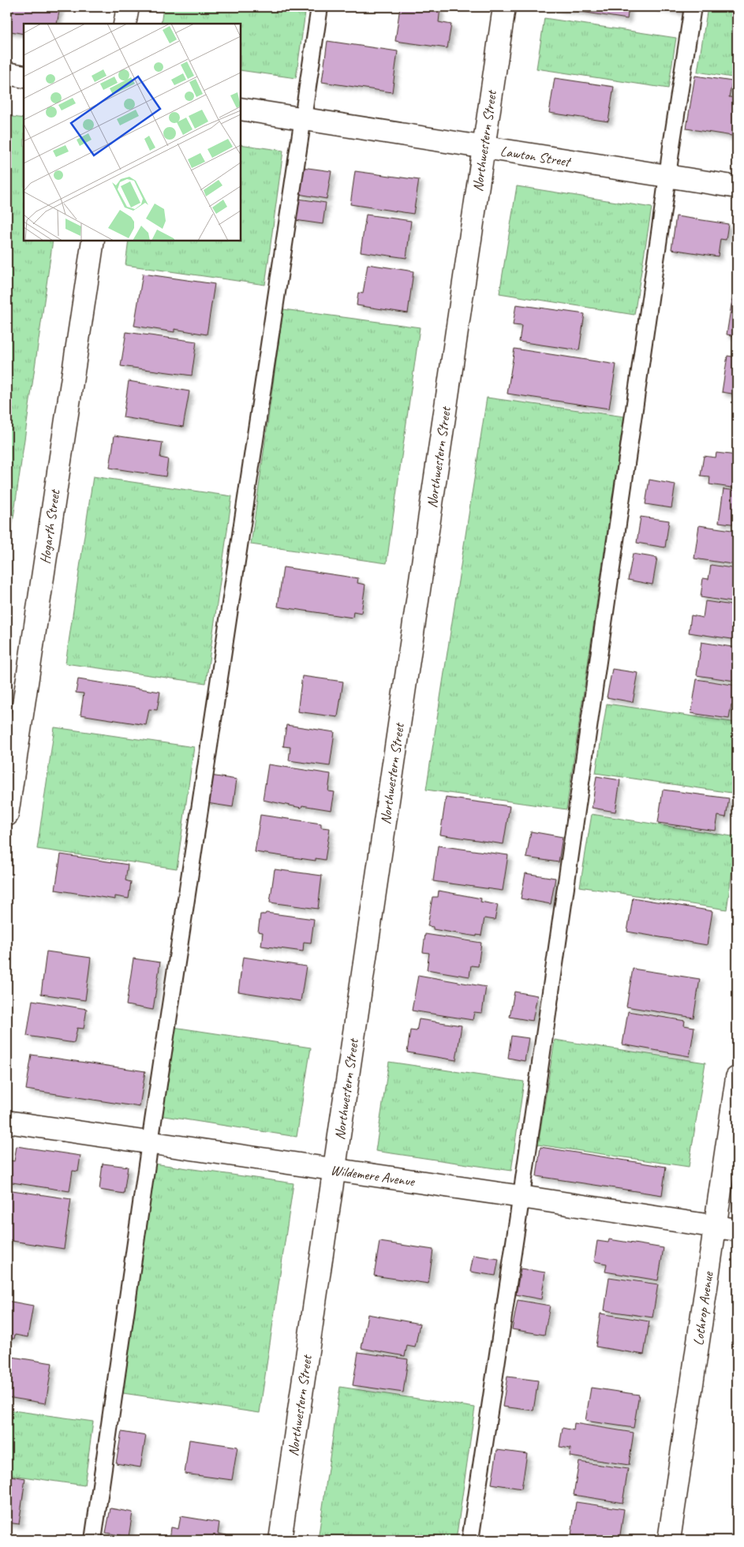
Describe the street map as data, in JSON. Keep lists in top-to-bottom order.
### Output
{
  "streets": {
    "street": [
      "Northwestern Street",
      "Lawton Street",
      "Hogarth Street",
      "Wildemere Avenue",
      "Lothrop Avenue"
    ]
  },
  "crossings": [
    ["Northwestern Street", "Lawton Street"],
    ["Northwestern Street", "Wildemere Avenue"],
    ["Wildemere Avenue", "Lothrop Avenue"]
  ]
}
